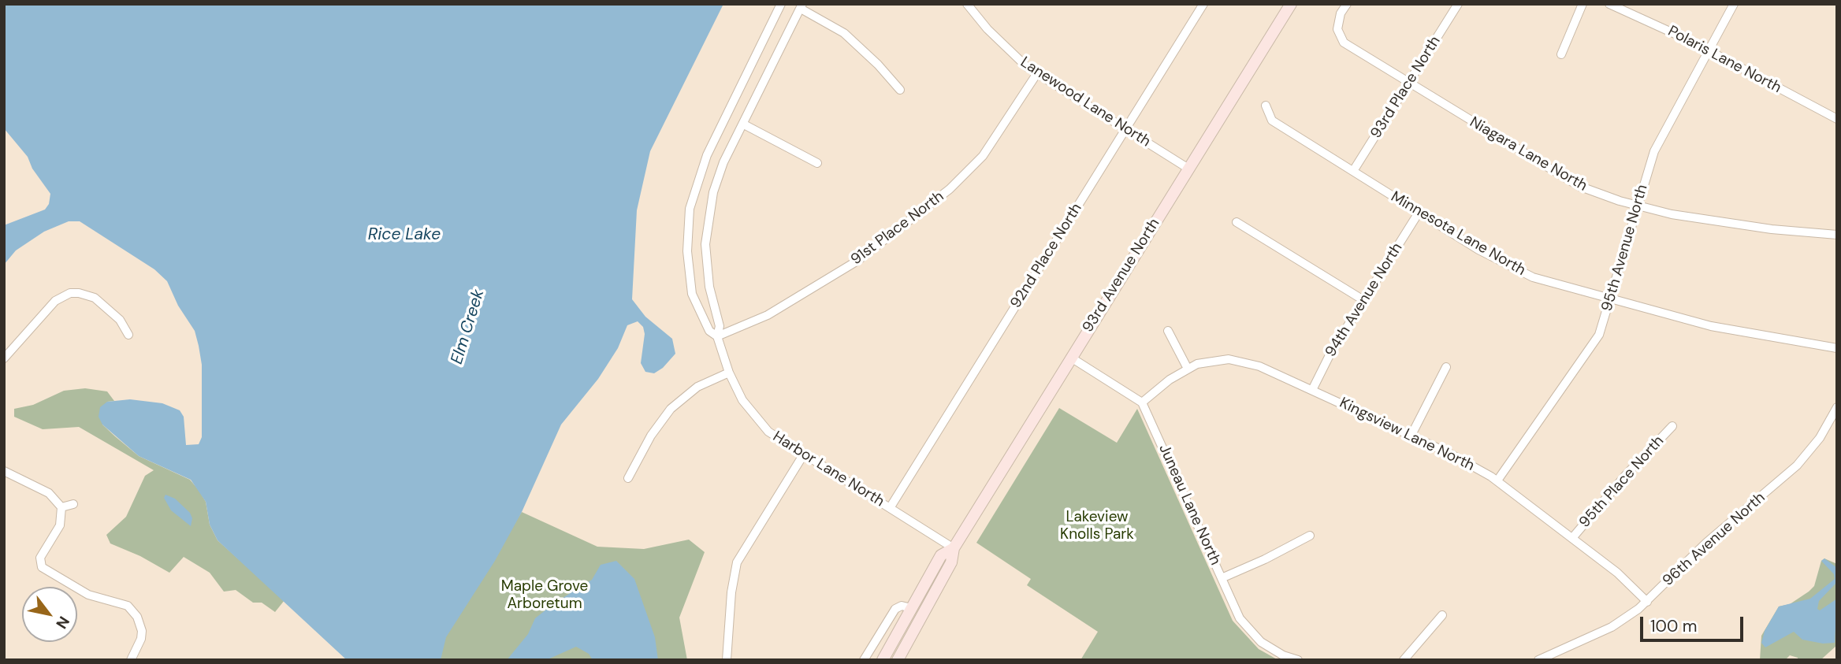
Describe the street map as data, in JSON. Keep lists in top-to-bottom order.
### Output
{
  "streets": {
    "main road": ["93rd Avenue North"],
    "street": [
      "Polaris Lane North",
      "93rd Place North",
      "Lanewood Lane North",
      "Niagara Lane North",
      "91st Place North",
      "Minnesota Lane North",
      "95th Avenue North",
      "92nd Place North",
      "94th Avenue North",
      "Kingsview Lane North",
      "Harbor Lane North",
      "95th Place North",
      "Juneau Lane North",
      "96th Avenue North"
    ]
  },
  "crossings": [
    ["Polaris Lane North", "95th Avenue North"],
    ["93rd Place North", "Niagara Lane North"],
    ["93rd Place North", "Minnesota Lane North"],
    ["Lanewood Lane North", "91st Place North"],
    ["Lanewood Lane North", "92nd Place North"],
    ["Lanewood Lane North", "93rd Avenue North"],
    ["Niagara Lane North", "95th Avenue North"],
    ["91st Place North", "Harbor Lane North"],
    ["Minnesota Lane North", "95th Avenue North"],
    ["Minnesota Lane North", "94th Avenue North"],
    ["95th Avenue North", "Kingsview Lane North"],
    ["92nd Place North", "Harbor Lane North"],
    ["93rd Avenue North", "Harbor Lane North"],
    ["94th Avenue North", "Kingsview Lane North"],
    ["Kingsview Lane North", "95th Place North"],
    ["Kingsview Lane North", "Juneau Lane North"],
    ["Kingsview Lane North", "96th Avenue North"]
  ],
  "water": ["Rice Lake", "Elm Creek"],
  "parks": ["Lakeview Knolls Park", "Maple Grove Arboretum"],
  "scale_bar": "100 m",
  "north": "bottom right"
}
